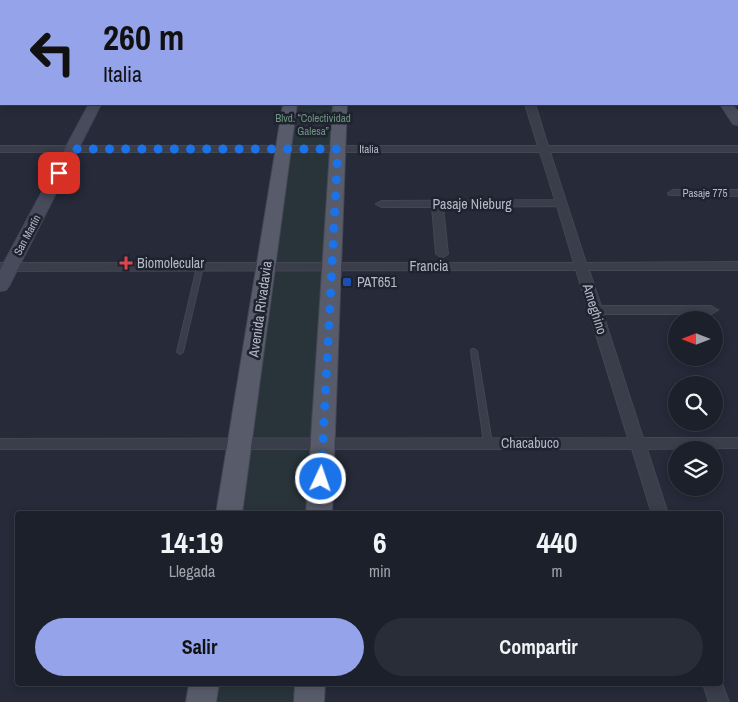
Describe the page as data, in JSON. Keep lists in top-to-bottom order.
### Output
{
  "streets": {
    "main road": ["Avenida Rivadavia"],
    "street": [
      "Italia",
      "Pasaje 775",
      "Pasaje Nieburg",
      "San Martín",
      "Francia",
      "Ameghino",
      "Chacabuco"
    ]
  },
  "crossings": [
    ["Italia", "San Martín"],
    ["Italia", "Avenida Rivadavia"],
    ["Italia", "Ameghino"],
    ["Pasaje Nieburg", "Ameghino"],
    ["San Martín", "Francia"],
    ["Francia", "Avenida Rivadavia"],
    ["Francia", "Ameghino"],
    ["Avenida Rivadavia", "Chacabuco"],
    ["Ameghino", "Chacabuco"]
  ],
  "parks": ["Blvd. “Colectividad Galesa”"],
  "places": {
    "health": ["Biomolecular"],
    "transit": ["PAT651"]
  },
  "north": "left",
  "page": {
    "turn": ["260 m", "Italia"],
    "eta": [
      "14:19",
      "Llegada",
      "6",
      "min",
      "440",
      "m"
    ],
    "buttons": ["Salir", "Compartir"]
  }
}
